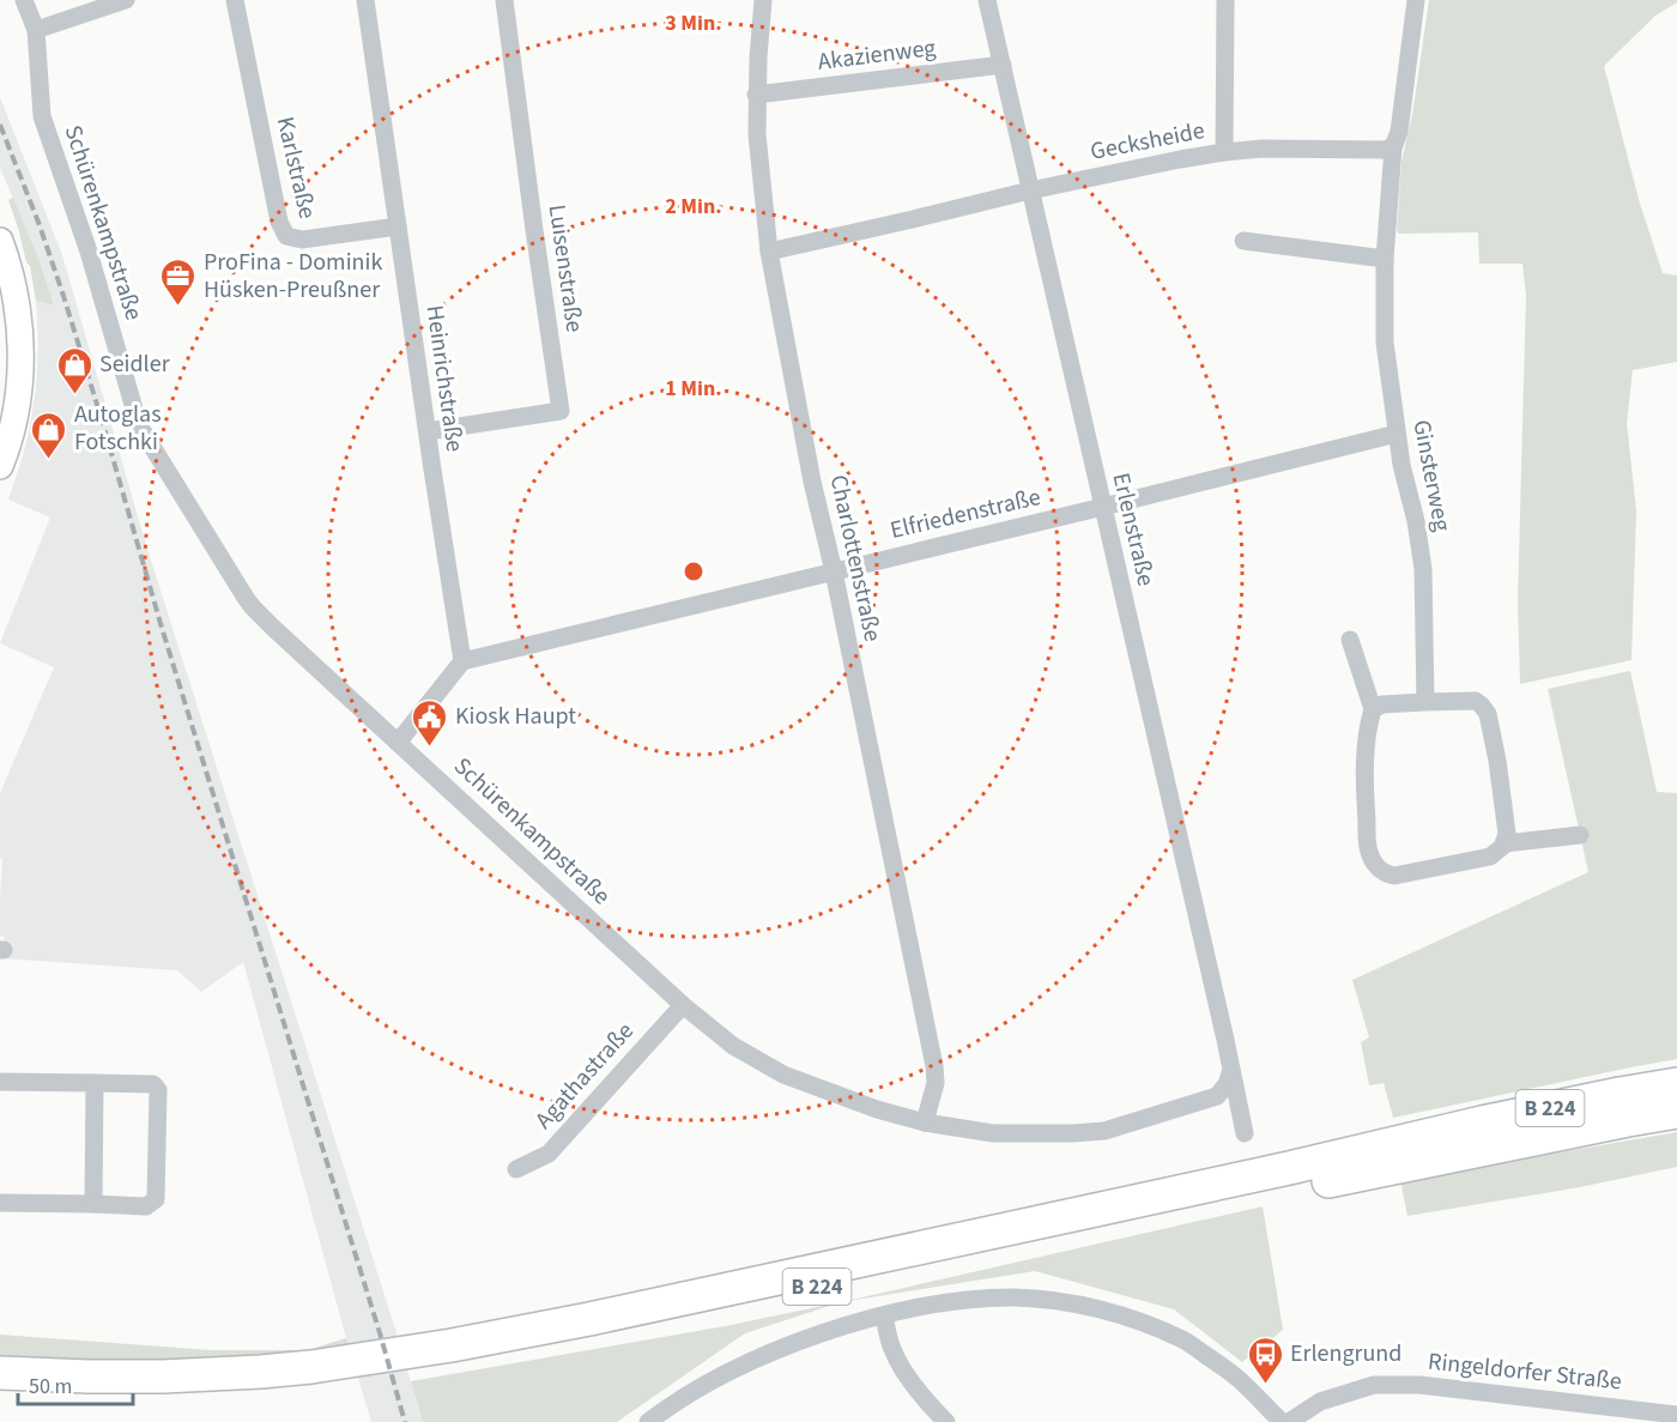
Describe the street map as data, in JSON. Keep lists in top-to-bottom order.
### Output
{
  "streets": {
    "highway": ["B 224"],
    "street": [
      "Akazienweg",
      "Gecksheide",
      "Karlstraße",
      "Schürenkampstraße",
      "Luisenstraße",
      "Heinrichstraße",
      "Ginsterweg",
      "Elfriedenstraße",
      "Erlenstraße",
      "Charlottenstraße",
      "Agathastraße",
      "Ringeldorfer Straße"
    ]
  },
  "crossings": [
    ["Akazienweg", "Erlenstraße"],
    ["Akazienweg", "Charlottenstraße"],
    ["Gecksheide", "Ginsterweg"],
    ["Gecksheide", "Erlenstraße"],
    ["Gecksheide", "Charlottenstraße"],
    ["Karlstraße", "Heinrichstraße"],
    ["Schürenkampstraße", "Erlenstraße"],
    ["Schürenkampstraße", "Charlottenstraße"],
    ["Schürenkampstraße", "Agathastraße"],
    ["Luisenstraße", "Heinrichstraße"],
    ["Heinrichstraße", "Elfriedenstraße"],
    ["Ginsterweg", "Elfriedenstraße"],
    ["Elfriedenstraße", "Erlenstraße"],
    ["Elfriedenstraße", "Charlottenstraße"]
  ],
  "places": {
    "office": ["ProFina - Dominik Hüsken-Preußner"],
    "shop": ["Seidler", "Autoglas Fotschki"],
    "public building": ["Kiosk Haupt"],
    "bus stop": ["Erlengrund"]
  },
  "scale_bar": "50 m",
  "rings": ["3 Min.", "2 Min.", "1 Min."]
}
